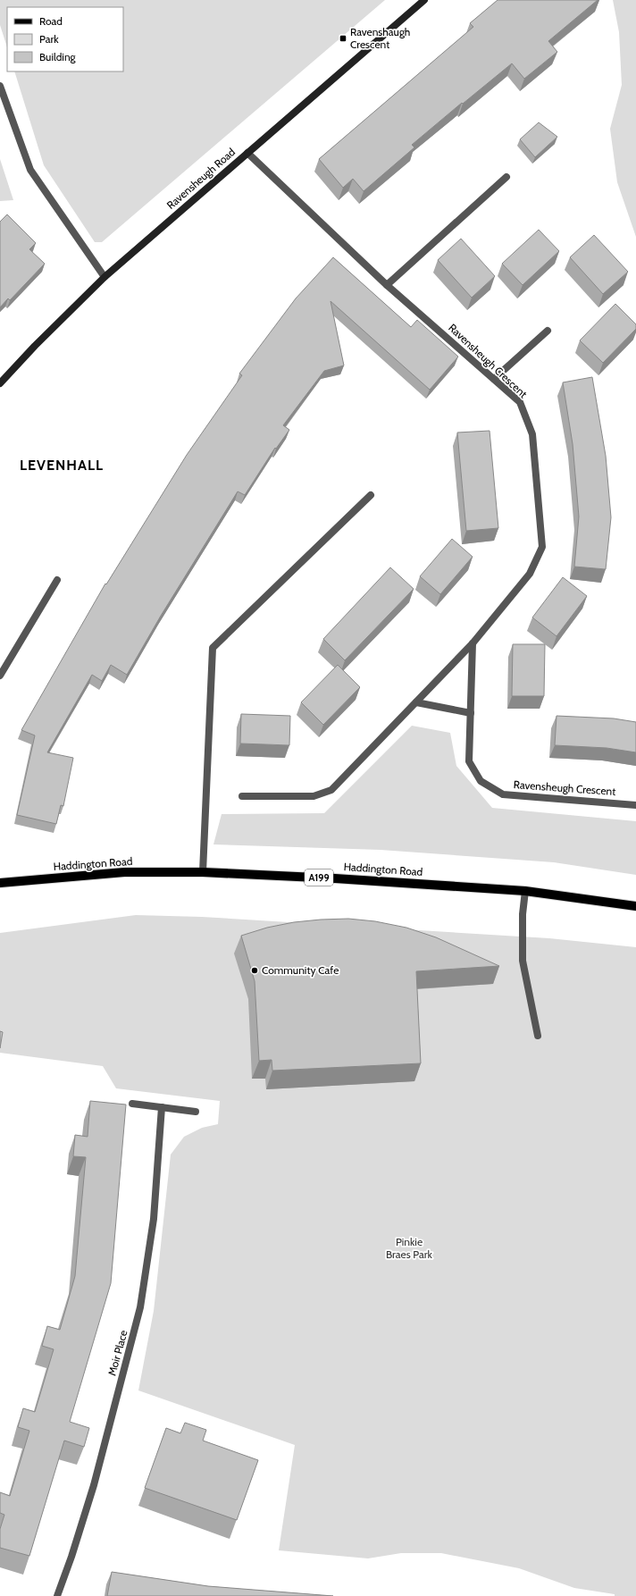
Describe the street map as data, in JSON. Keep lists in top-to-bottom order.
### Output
{
  "streets": {
    "main road": ["Ravensheugh Road", "Haddington Road", "A199"],
    "street": ["Ravensheugh Crescent", "Moir Place"]
  },
  "crossings": [
    ["Ravensheugh Road", "Ravensheugh Crescent"]
  ],
  "districts": ["LEVENHALL"],
  "parks": ["Pinkie Braes Park"],
  "places": {
    "transit": ["Ravenshaugh Crescent"],
    "other": ["Community Cafe"]
  },
  "legend": ["Road", "Park", "Building"]
}
